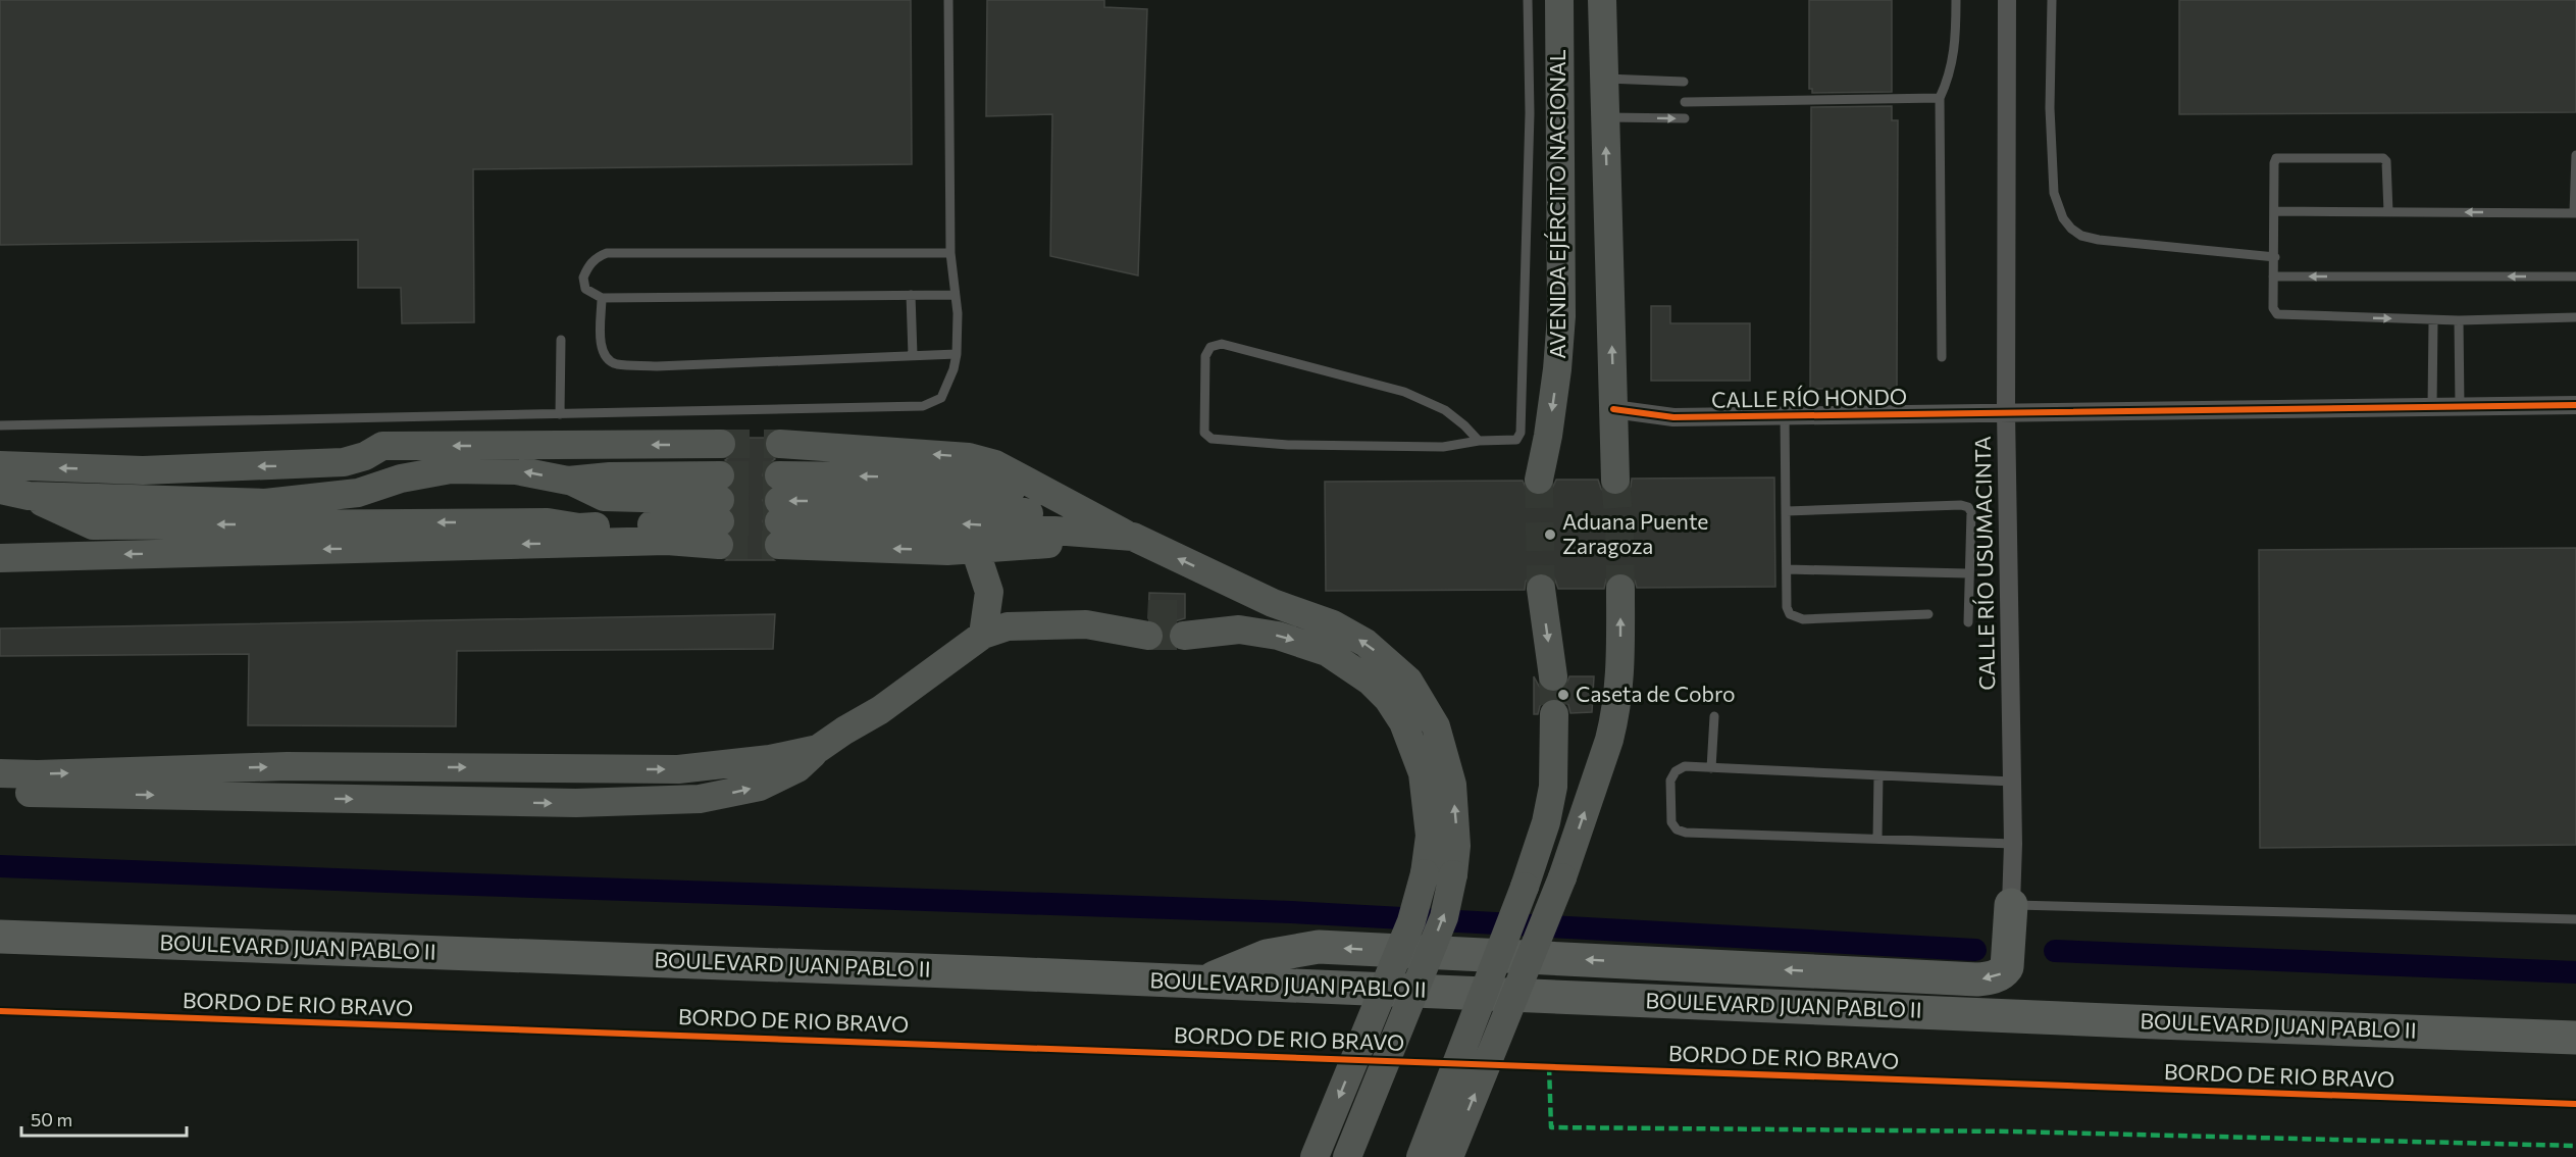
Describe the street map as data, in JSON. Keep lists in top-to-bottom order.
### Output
{
  "streets": {
    "highway": ["BOULEVARD JUAN PABLO II"],
    "main road": ["AVENIDA EJÉRCITO NACIONAL"],
    "street": ["CALLE RÍO HONDO", "CALLE RÍO USUMACINTA"],
    "cycle path": ["BORDO DE RIO BRAVO"]
  },
  "crossings": [
    ["CALLE RÍO HONDO", "CALLE RÍO USUMACINTA"]
  ],
  "places": ["Aduana Puente Zaragoza", "Caseta de Cobro"],
  "scale_bar": "50 m"
}
